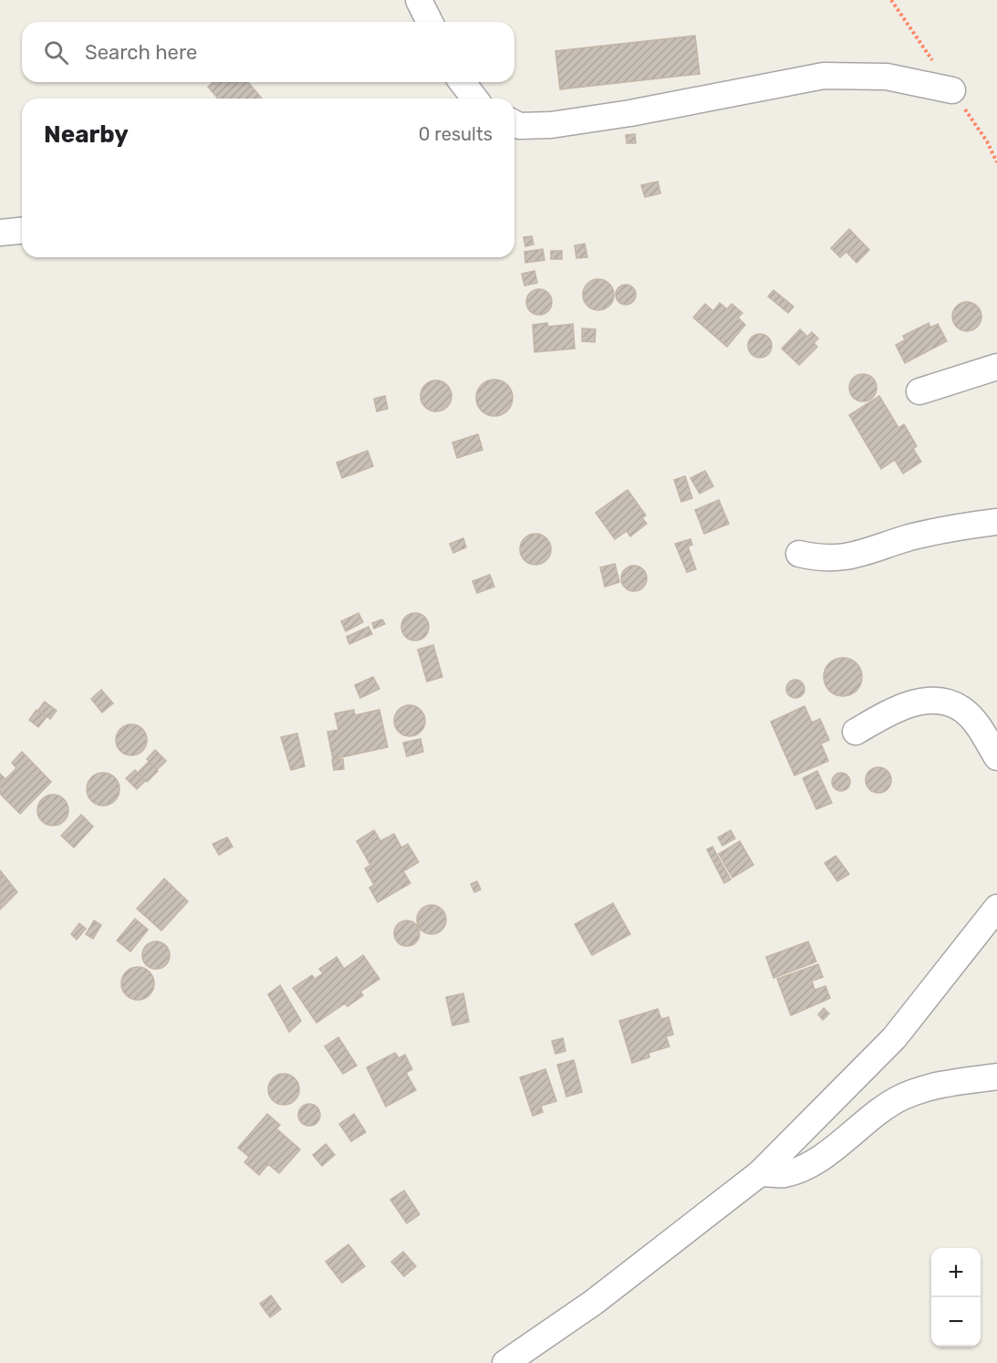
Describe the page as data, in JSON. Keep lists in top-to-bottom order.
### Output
{
  "page": {
    "search": "Search here",
    "heading": ["Nearby", "0 results"],
    "map_buttons": ["+", "−"]
  }
}
